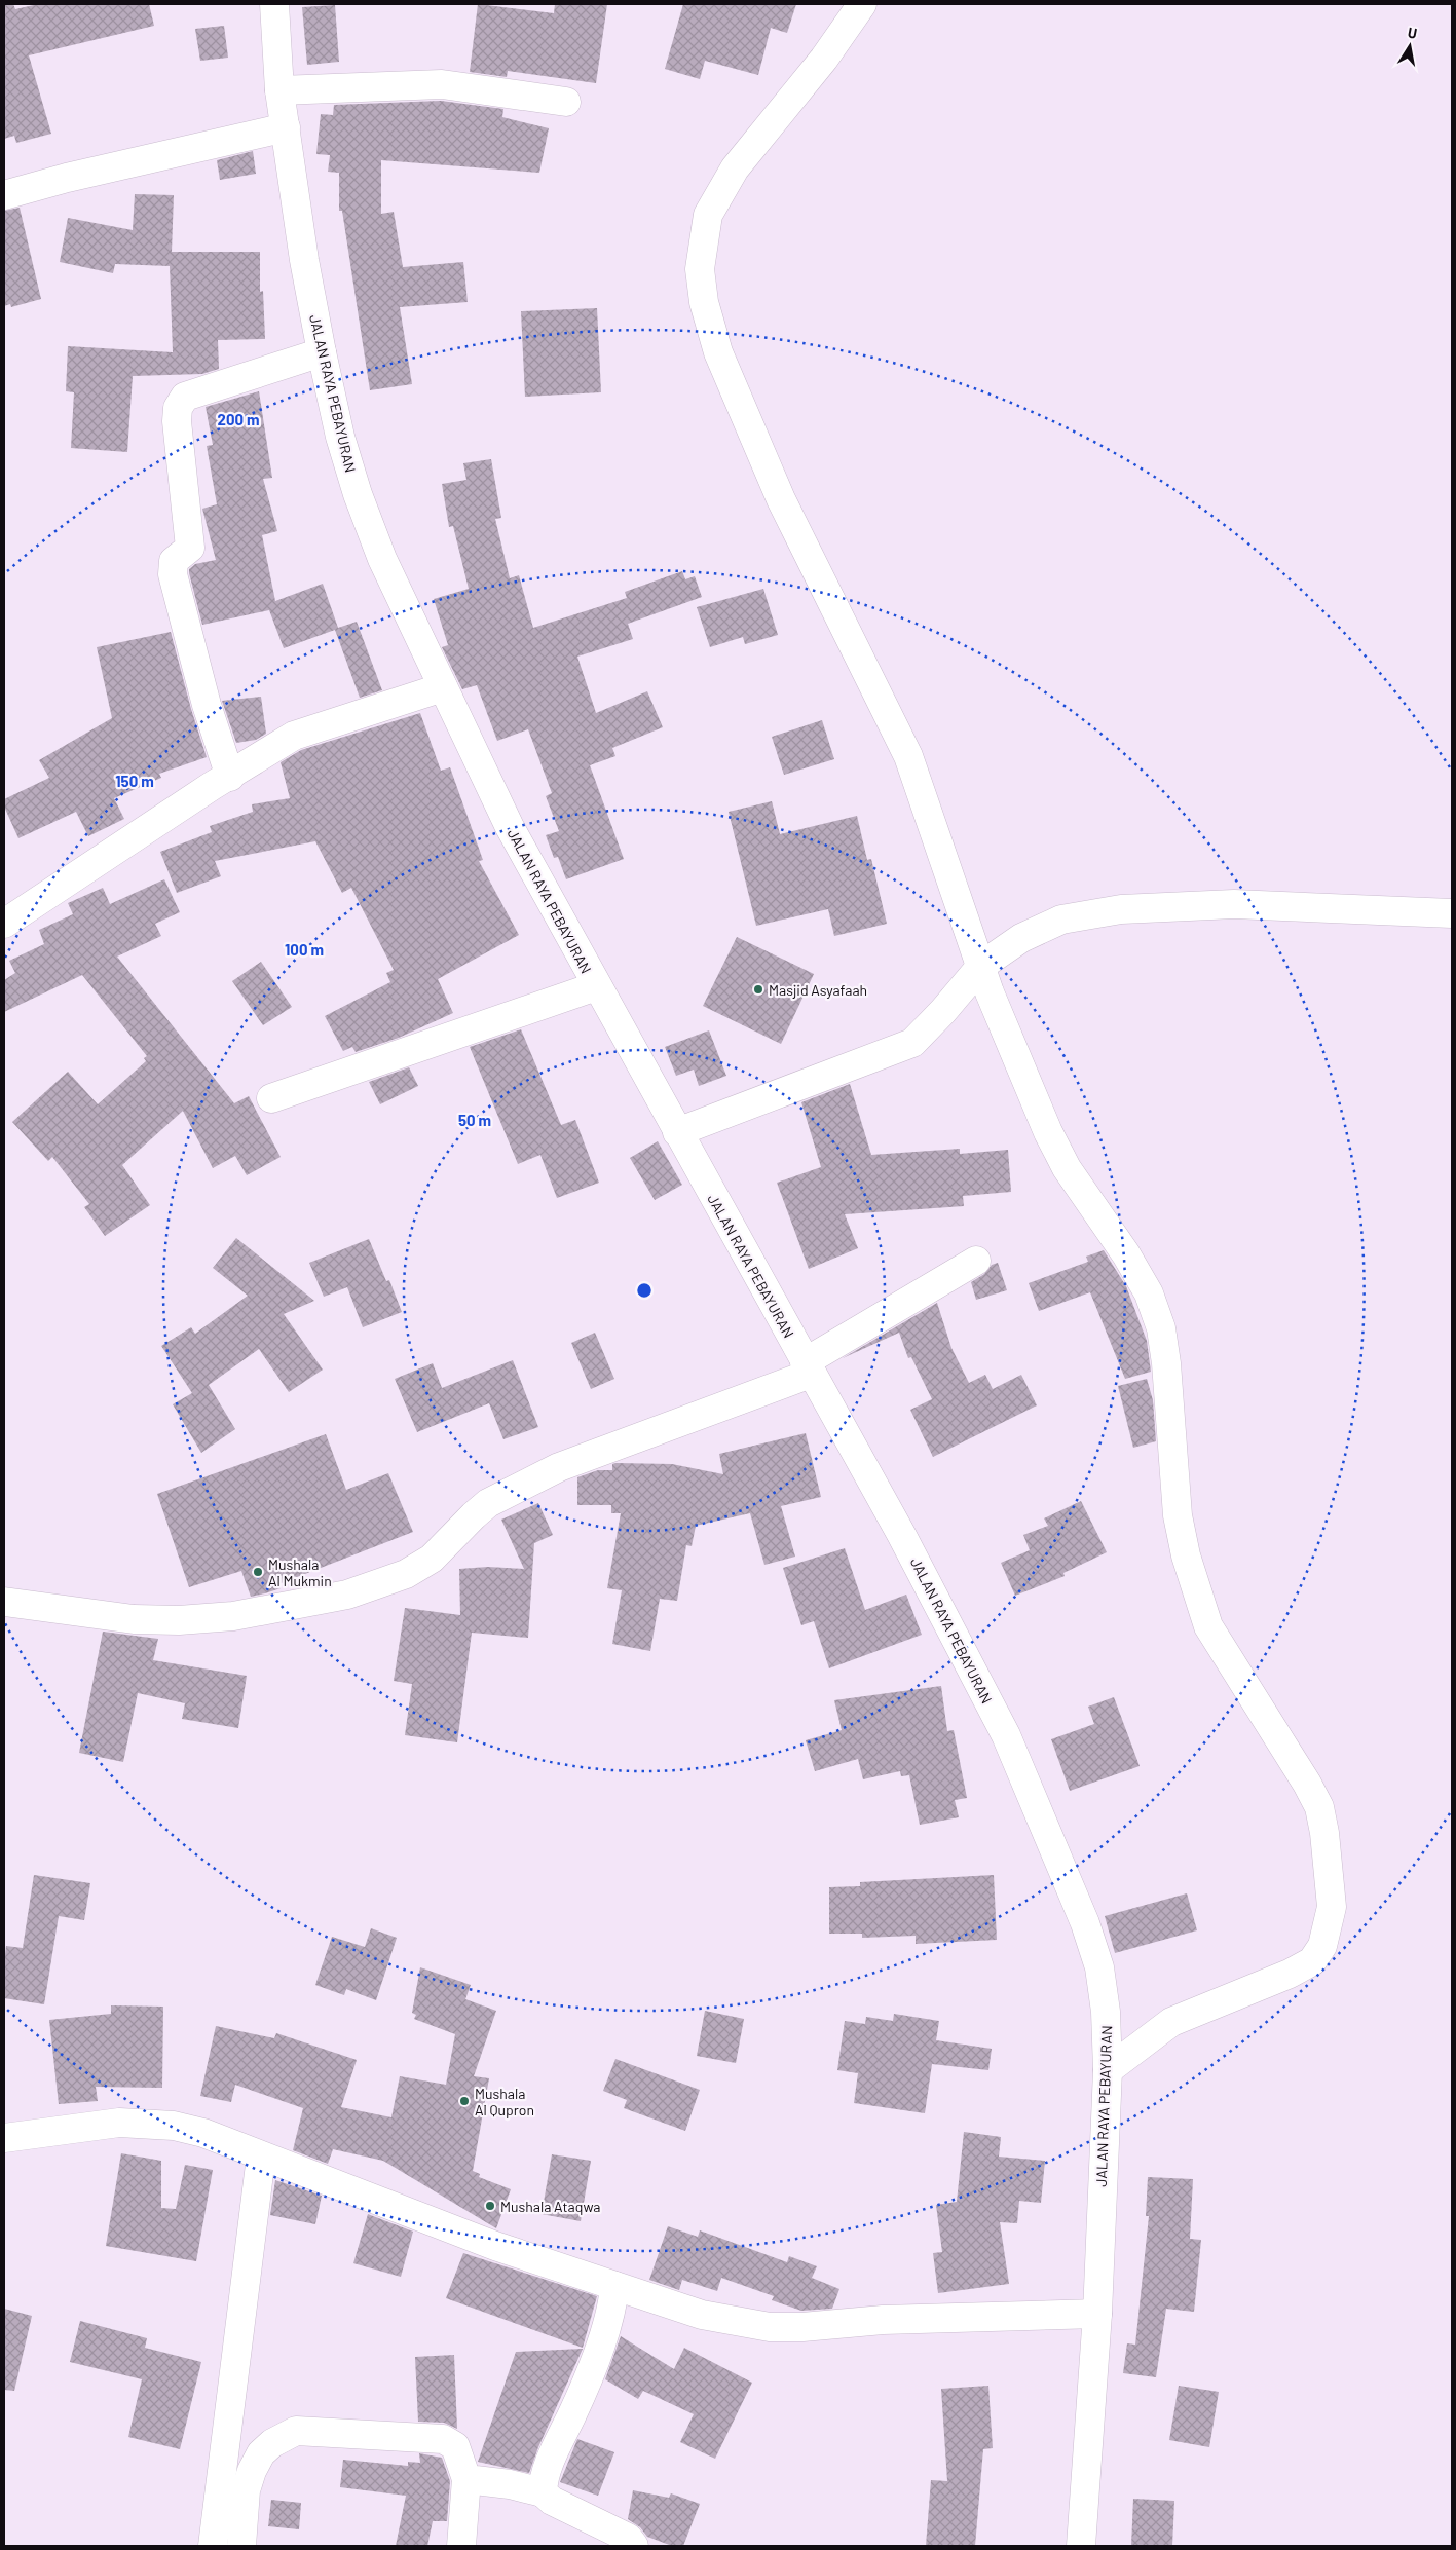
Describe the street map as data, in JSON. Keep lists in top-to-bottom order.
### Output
{
  "streets": {
    "street": ["JALAN RAYA PEBAYURAN"]
  },
  "places": [
    "Masjid Asyafaah",
    "Mushala Al Mukmin",
    "Mushala Al Qupron",
    "Mushala Ataqwa"
  ],
  "north": "top",
  "rings": [
    "200 m",
    "150 m",
    "100 m",
    "50 m"
  ]
}
